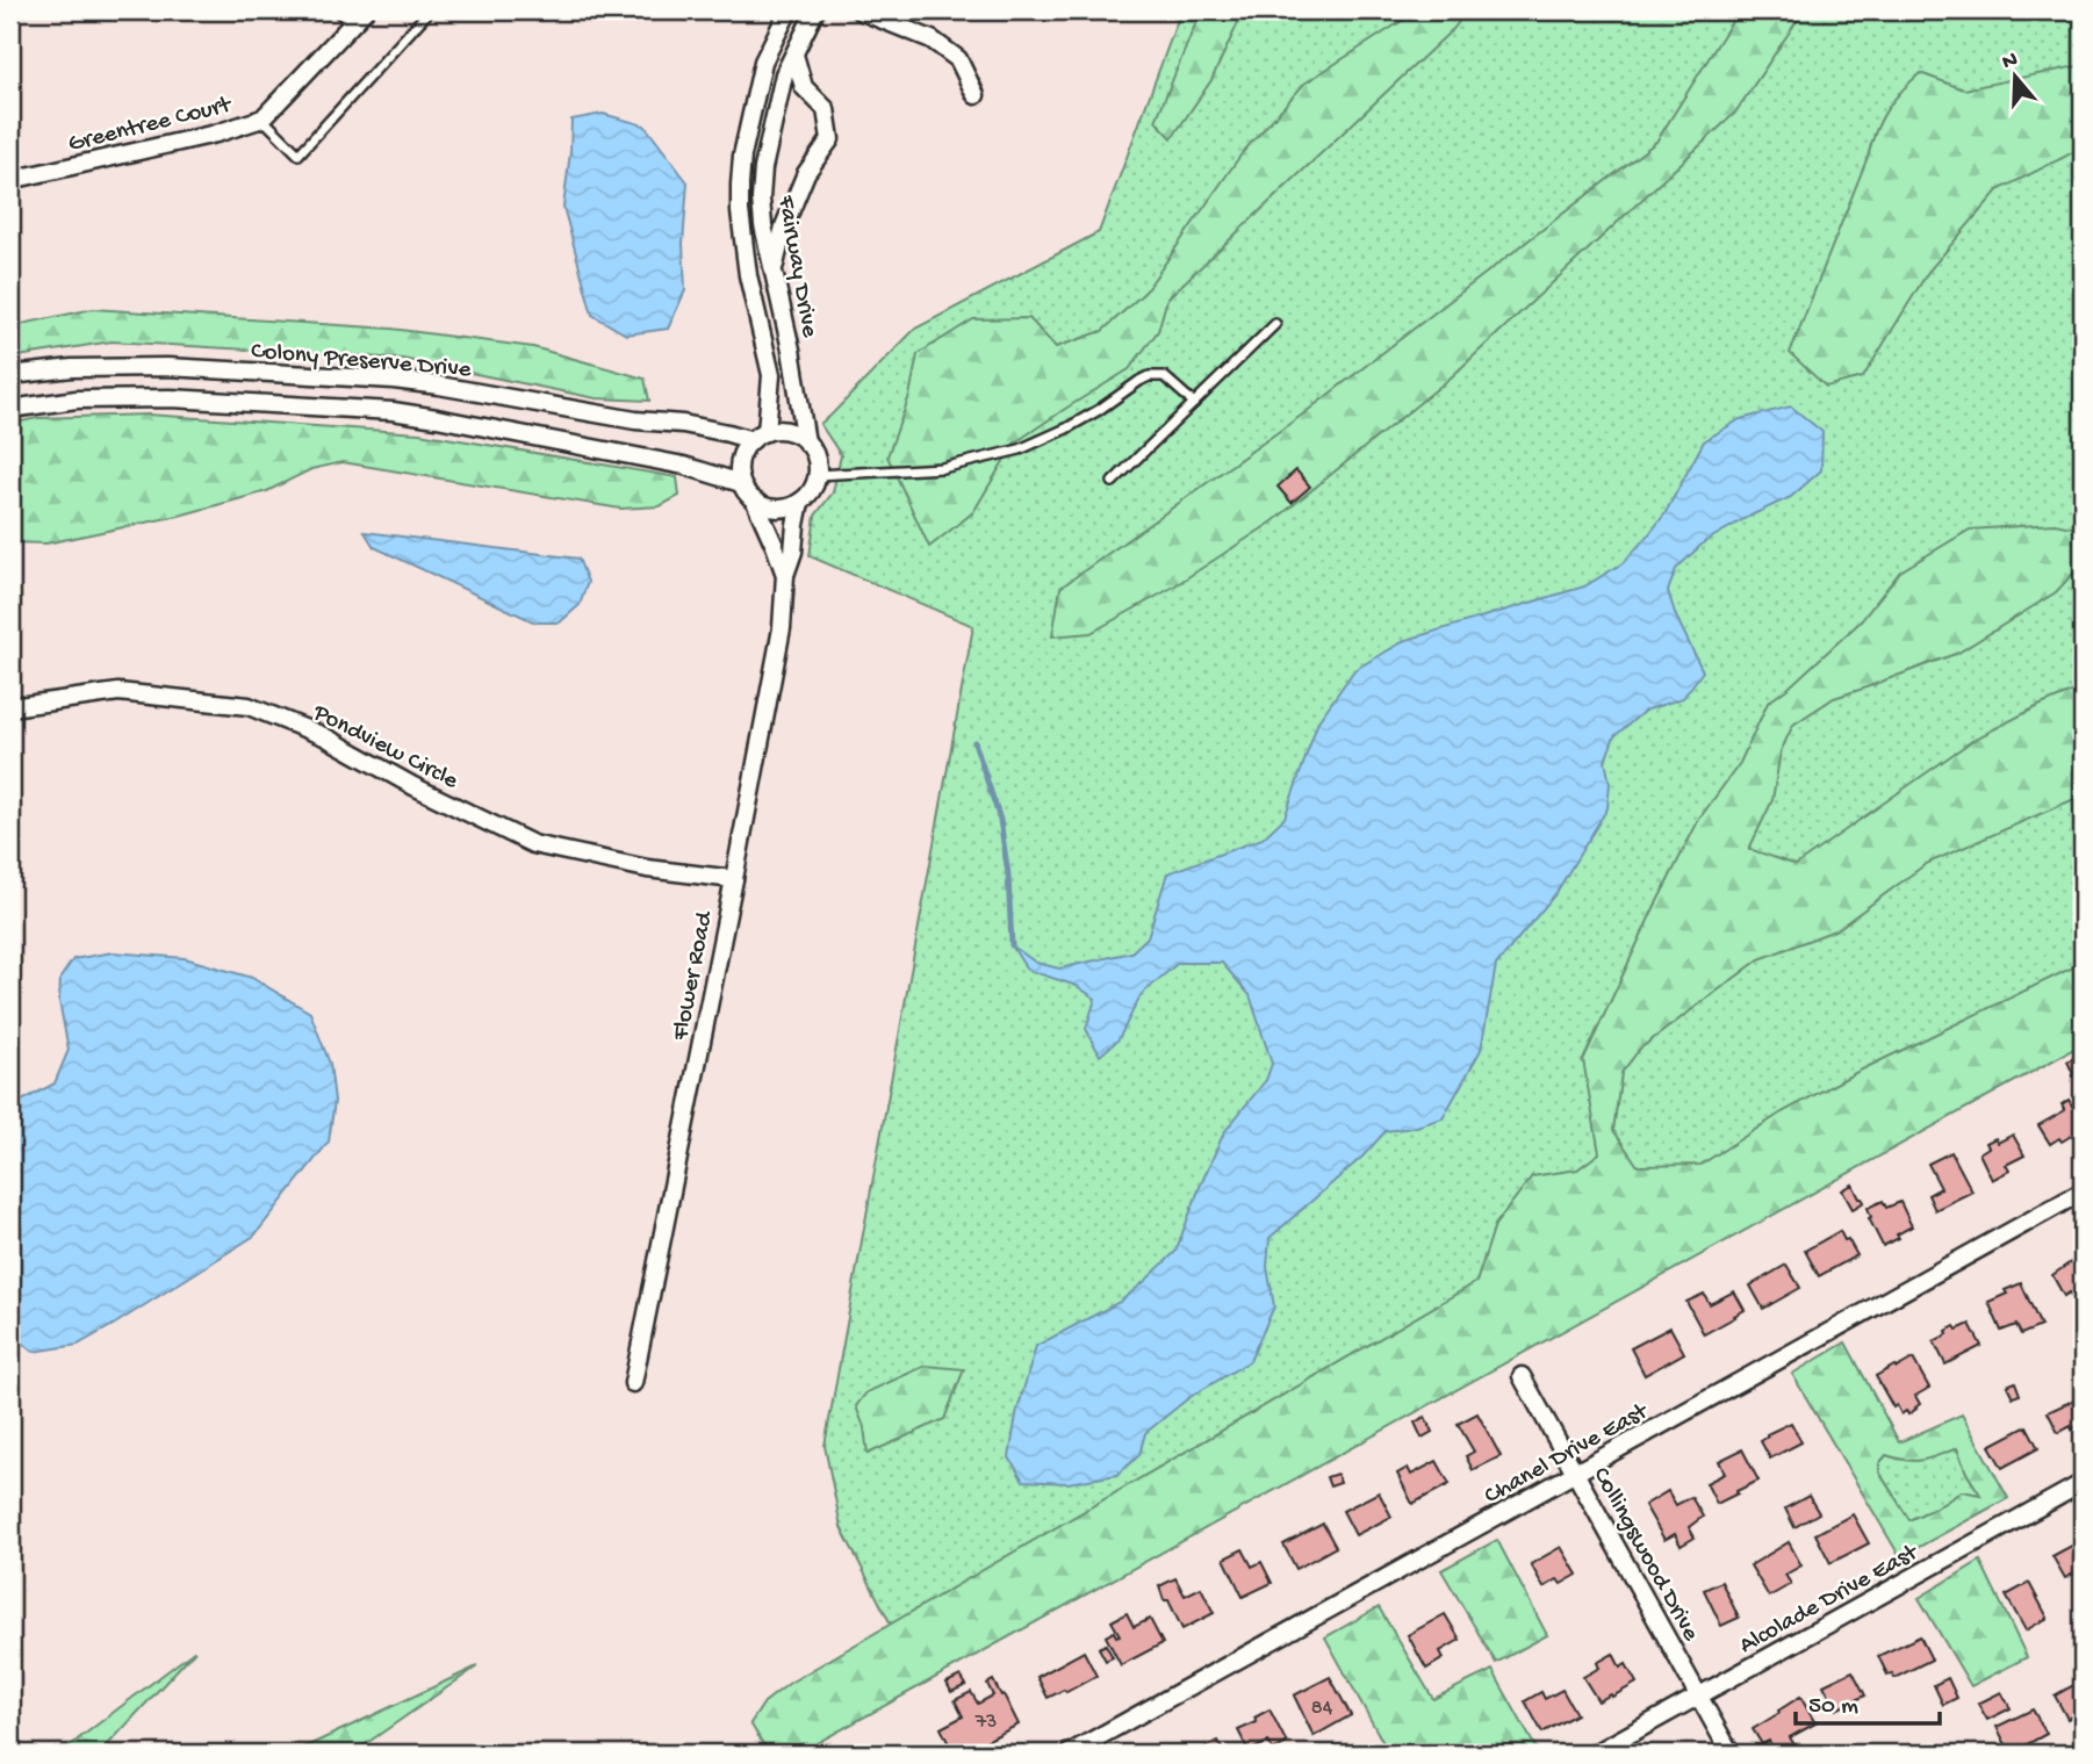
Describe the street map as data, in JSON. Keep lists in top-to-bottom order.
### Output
{
  "streets": {
    "street": [
      "Greentree Court",
      "Fairway Drive",
      "Colony Preserve Drive",
      "Pondview Circle",
      "Flower Road",
      "Chanel Drive East",
      "Collingswood Drive",
      "Alcolade Drive East"
    ]
  },
  "crossings": [
    ["Fairway Drive", "Colony Preserve Drive"],
    ["Fairway Drive", "Flower Road"],
    ["Colony Preserve Drive", "Flower Road"],
    ["Pondview Circle", "Flower Road"],
    ["Chanel Drive East", "Collingswood Drive"],
    ["Collingswood Drive", "Alcolade Drive East"]
  ],
  "house_numbers": ["84", "73"],
  "scale_bar": "50 m",
  "north": "top"
}
